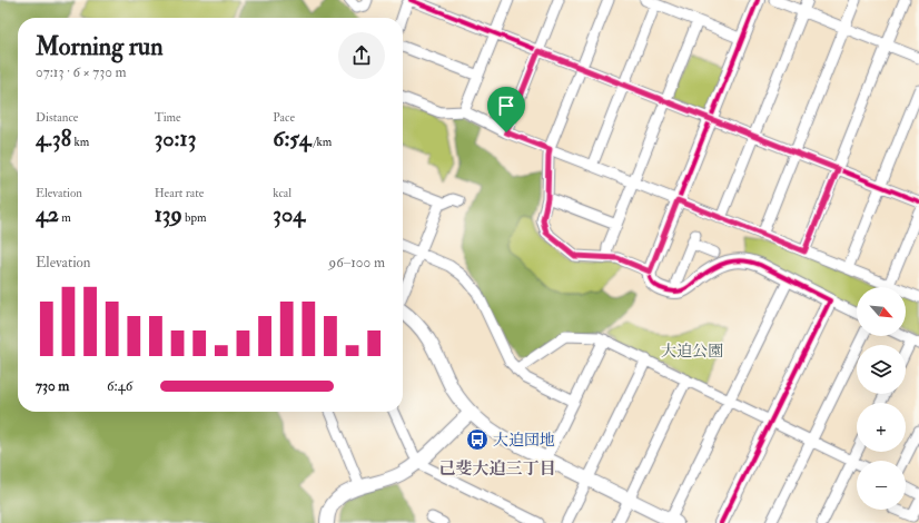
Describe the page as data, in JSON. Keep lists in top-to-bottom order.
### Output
{
  "districts": ["己斐大迫三丁目"],
  "parks": ["大迫公園"],
  "places": {
    "bus stop": ["大迫団地"]
  },
  "north": "bottom right",
  "page": {
    "heading": ["Morning run", "07:13 · 6 × 730 m"],
    "stats": [
      ["Distance", "4.38 km"],
      ["Time", "30:13"],
      ["Pace", "6:54 /km"],
      ["Elevation", "42 m"],
      ["Heart rate", "139 bpm"],
      ["kcal", "304"]
    ],
    "chart": ["Elevation", "96–100 m"],
    "map_buttons": ["+", "−"],
    "list": [
      {
        "name": "730 m",
        "note": "6:46"
      }
    ]
  }
}
